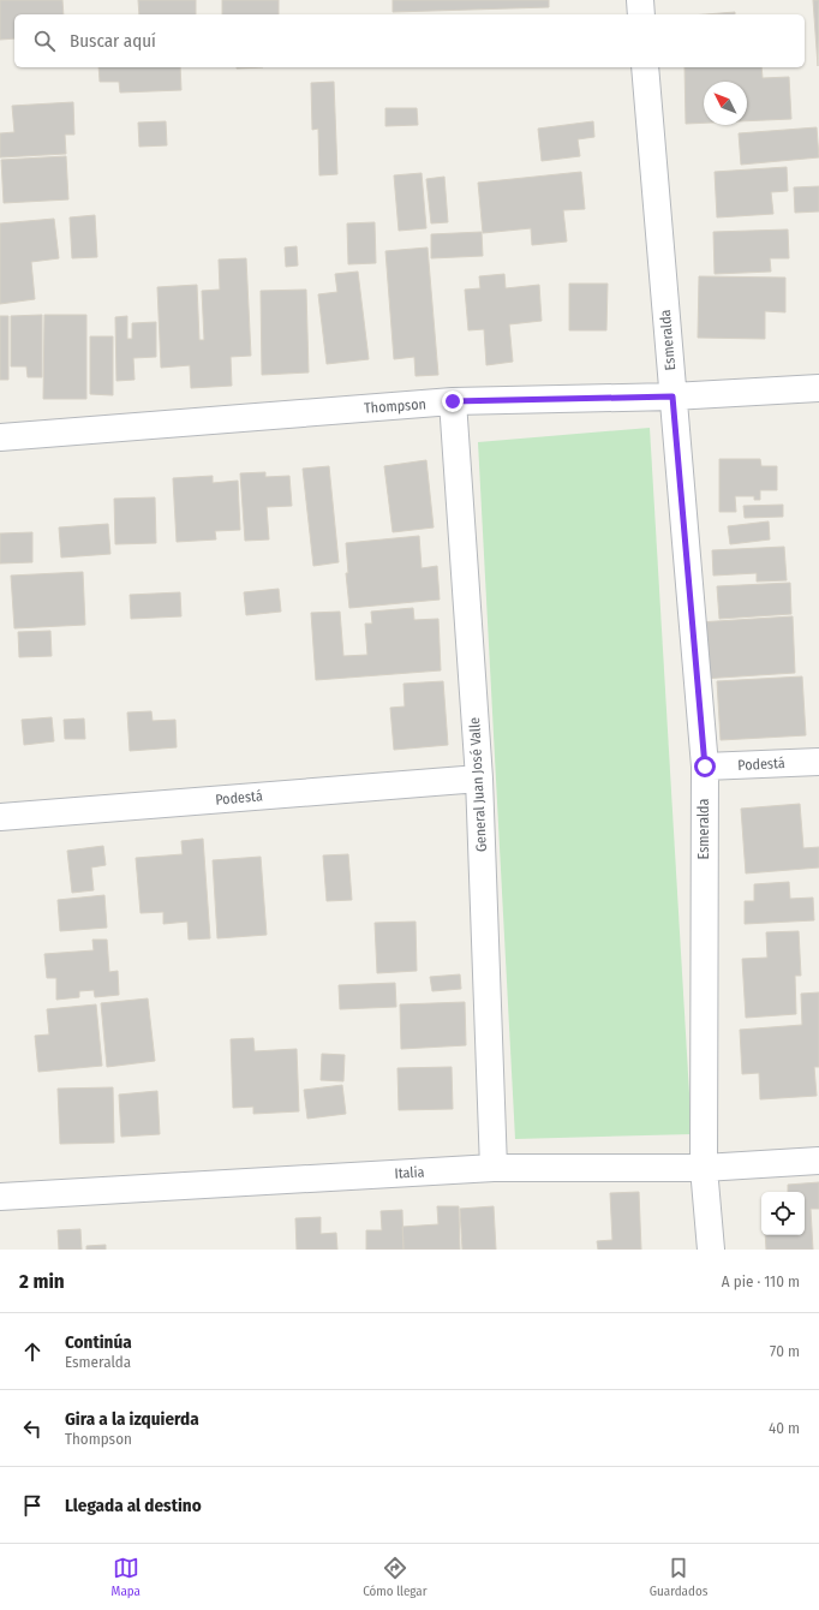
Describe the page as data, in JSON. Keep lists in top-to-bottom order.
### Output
{
  "streets": {
    "street": [
      "Esmeralda",
      "Thompson",
      "Podestá",
      "General Juan José Valle",
      "Italia"
    ]
  },
  "crossings": [
    ["Esmeralda", "Thompson"],
    ["Esmeralda", "Podestá"],
    ["Esmeralda", "Italia"],
    ["Thompson", "General Juan José Valle"],
    ["Podestá", "General Juan José Valle"],
    ["General Juan José Valle", "Italia"]
  ],
  "north": "top left",
  "page": {
    "search": "Buscar aquí",
    "heading": ["2 min", "A pie · 110 m"],
    "list": [
      ["Continúa", "Esmeralda", "70 m"],
      ["Gira a la izquierda", "Thompson", "40 m"],
      "Llegada al destino"
    ],
    "nav": ["Mapa", "Cómo llegar", "Guardados"]
  }
}
